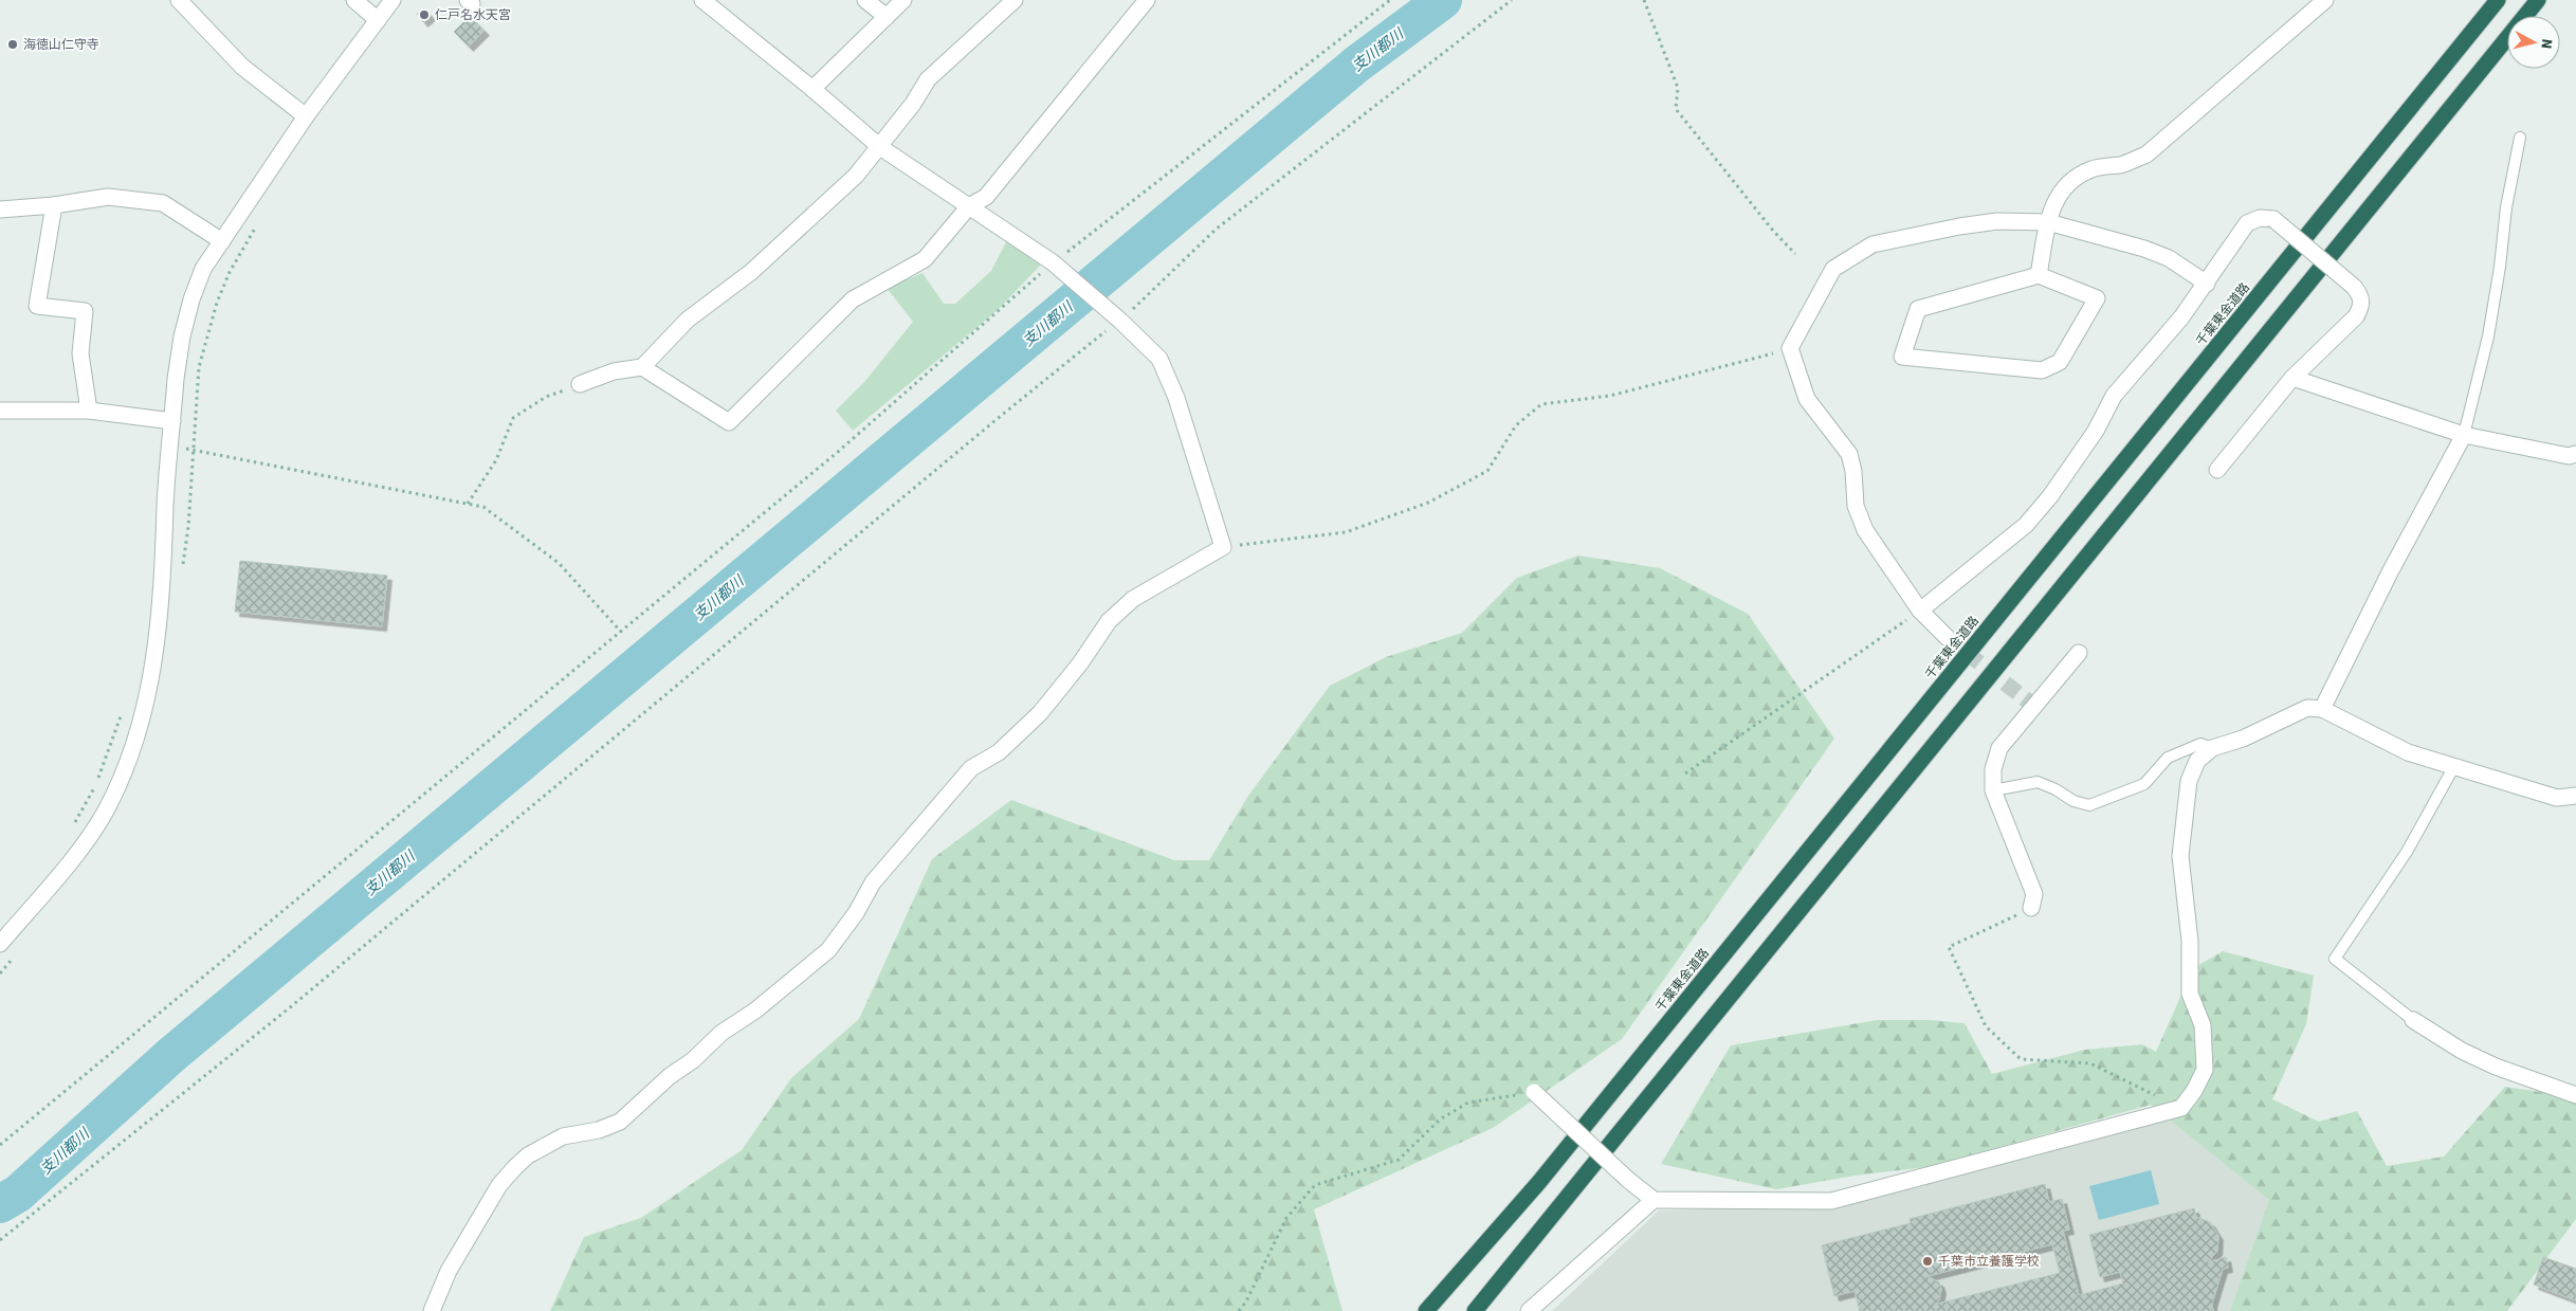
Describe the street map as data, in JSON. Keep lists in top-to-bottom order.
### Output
{
  "streets": {
    "highway": ["千葉東金道路"]
  },
  "water": ["支川都川"],
  "places": ["仁戸名水天宮", "海徳山仁守寺", "千葉市立養護学校"],
  "north": "right"
}
